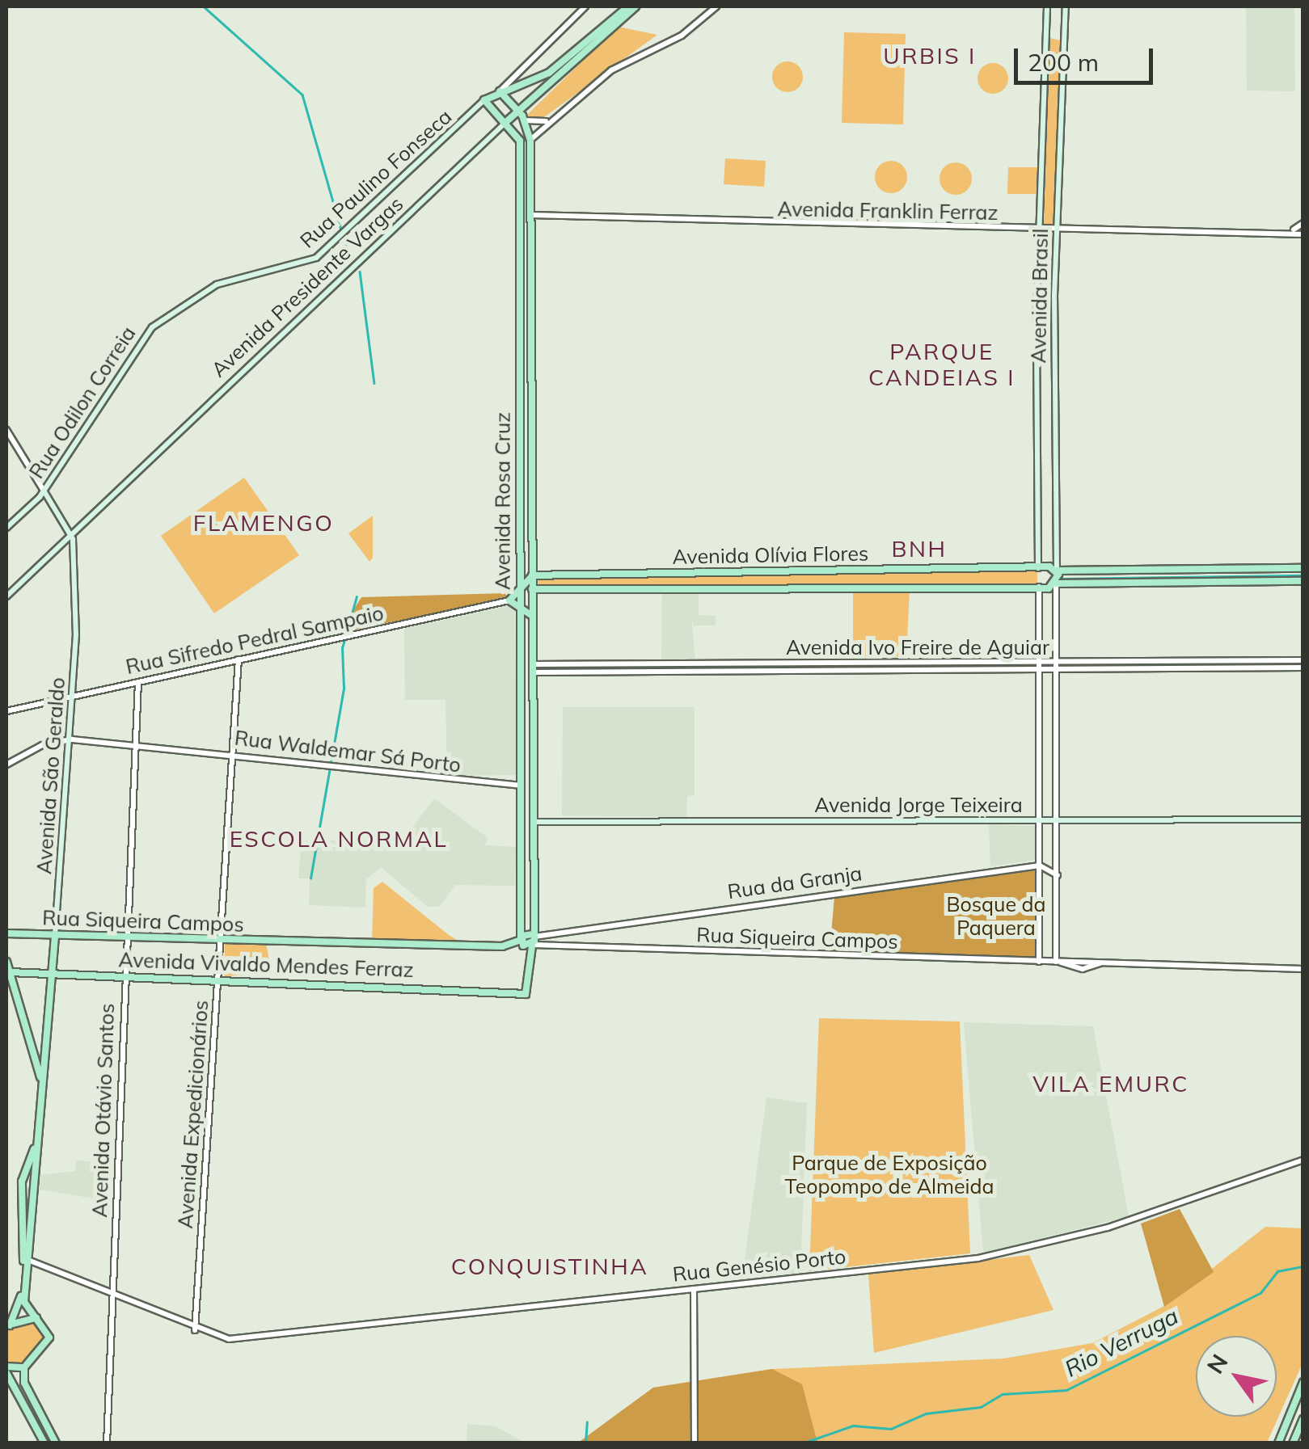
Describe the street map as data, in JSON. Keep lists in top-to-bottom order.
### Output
{
  "streets": {
    "main road": [
      "Rua Paulino Fonseca",
      "Avenida Presidente Vargas",
      "Avenida Brasil",
      "Rua Odilon Correia",
      "Avenida Rosa Cruz",
      "Avenida Olívia Flores",
      "Avenida São Geraldo",
      "Avenida Jorge Teixeira",
      "Rua Siqueira Campos",
      "Avenida Vivaldo Mendes Ferraz"
    ],
    "street": [
      "Avenida Franklin Ferraz",
      "Rua Sifredo Pedral Sampaio",
      "Avenida Ivo Freire de Aguiar",
      "Rua Waldemar Sá Porto",
      "Rua da Granja",
      "Avenida Otávio Santos",
      "Avenida Expedicionários",
      "Rua Genésio Porto"
    ]
  },
  "crossings": [
    ["Rua Paulino Fonseca", "Rua Odilon Correia"],
    ["Rua Paulino Fonseca", "Avenida Rosa Cruz"],
    ["Avenida Franklin Ferraz", "Avenida Brasil"],
    ["Avenida Franklin Ferraz", "Avenida Rosa Cruz"],
    ["Avenida Presidente Vargas", "Avenida Rosa Cruz"],
    ["Avenida Presidente Vargas", "Avenida São Geraldo"],
    ["Avenida Brasil", "Avenida Olívia Flores"],
    ["Avenida Brasil", "Avenida Ivo Freire de Aguiar"],
    ["Avenida Brasil", "Avenida Jorge Teixeira"],
    ["Avenida Brasil", "Rua da Granja"],
    ["Avenida Brasil", "Rua Siqueira Campos"],
    ["Avenida Rosa Cruz", "Avenida Olívia Flores"],
    ["Avenida Rosa Cruz", "Avenida Ivo Freire de Aguiar"],
    ["Avenida Rosa Cruz", "Rua Waldemar Sá Porto"],
    ["Avenida Rosa Cruz", "Avenida Jorge Teixeira"],
    ["Avenida Rosa Cruz", "Rua da Granja"],
    ["Avenida Rosa Cruz", "Rua Siqueira Campos"],
    ["Avenida Rosa Cruz", "Avenida Vivaldo Mendes Ferraz"],
    ["Rua Sifredo Pedral Sampaio", "Avenida São Geraldo"],
    ["Rua Sifredo Pedral Sampaio", "Avenida Otávio Santos"],
    ["Rua Sifredo Pedral Sampaio", "Avenida Expedicionários"],
    ["Rua Waldemar Sá Porto", "Avenida São Geraldo"],
    ["Rua Waldemar Sá Porto", "Avenida Otávio Santos"],
    ["Rua Waldemar Sá Porto", "Avenida Expedicionários"],
    ["Avenida São Geraldo", "Rua Siqueira Campos"],
    ["Avenida São Geraldo", "Avenida Vivaldo Mendes Ferraz"],
    ["Rua da Granja", "Rua Siqueira Campos"],
    ["Rua Siqueira Campos", "Avenida Otávio Santos"],
    ["Rua Siqueira Campos", "Avenida Expedicionários"],
    ["Avenida Vivaldo Mendes Ferraz", "Avenida Otávio Santos"],
    ["Avenida Vivaldo Mendes Ferraz", "Avenida Expedicionários"],
    ["Avenida Expedicionários", "Rua Genésio Porto"]
  ],
  "districts": [
    "URBIS I",
    "PARQUE CANDEIAS I",
    "FLAMENGO",
    "BNH",
    "ESCOLA NORMAL",
    "VILA EMURC",
    "CONQUISTINHA"
  ],
  "water": ["Rio Verruga"],
  "parks": ["Bosque da Paquera", "Parque de Exposição Teopompo de Almeida"],
  "scale_bar": "200 m",
  "north": "top left"
}
